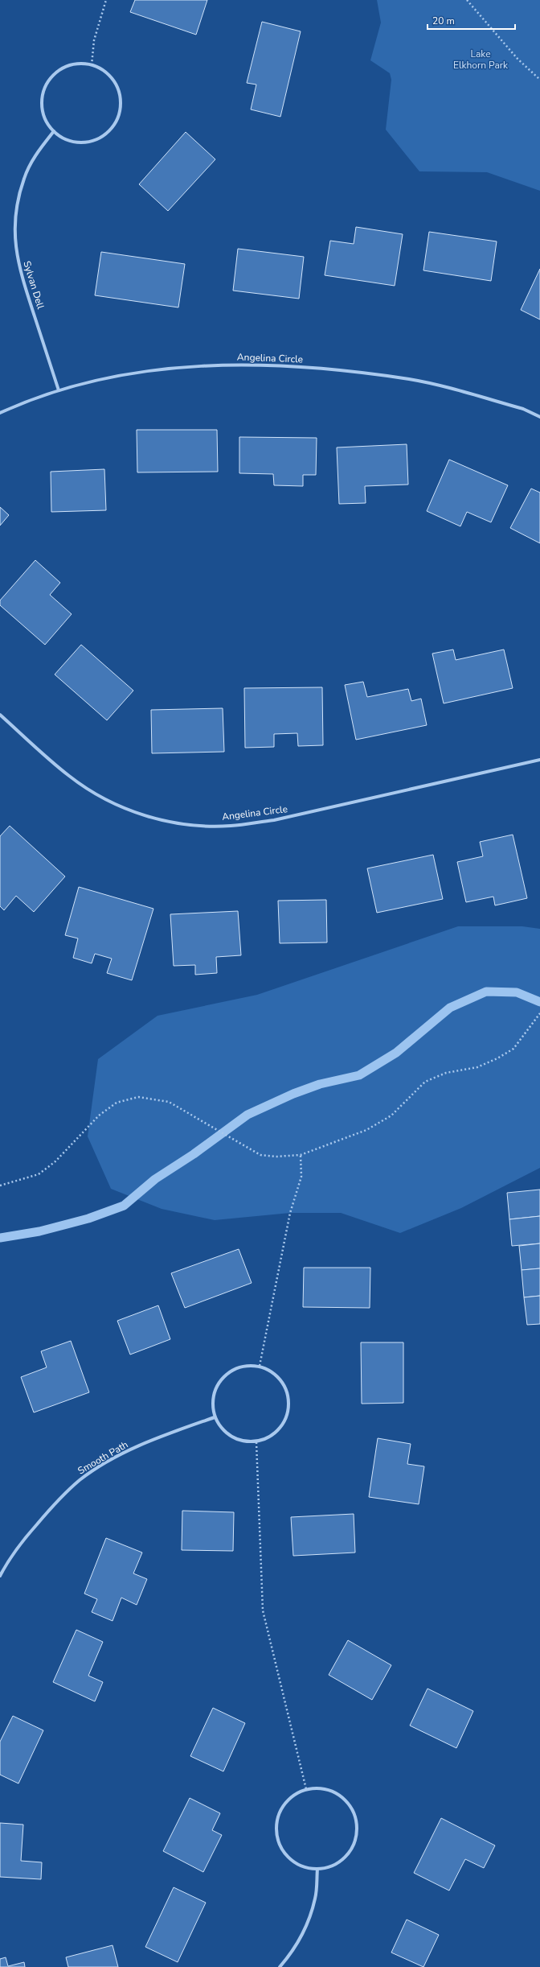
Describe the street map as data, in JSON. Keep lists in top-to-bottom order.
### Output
{
  "streets": {
    "street": ["Sylvan Dell", "Angelina Circle", "Smooth Path"]
  },
  "crossings": [
    ["Sylvan Dell", "Angelina Circle"]
  ],
  "parks": ["Lake Elkhorn Park"],
  "scale_bar": "20 m"
}
